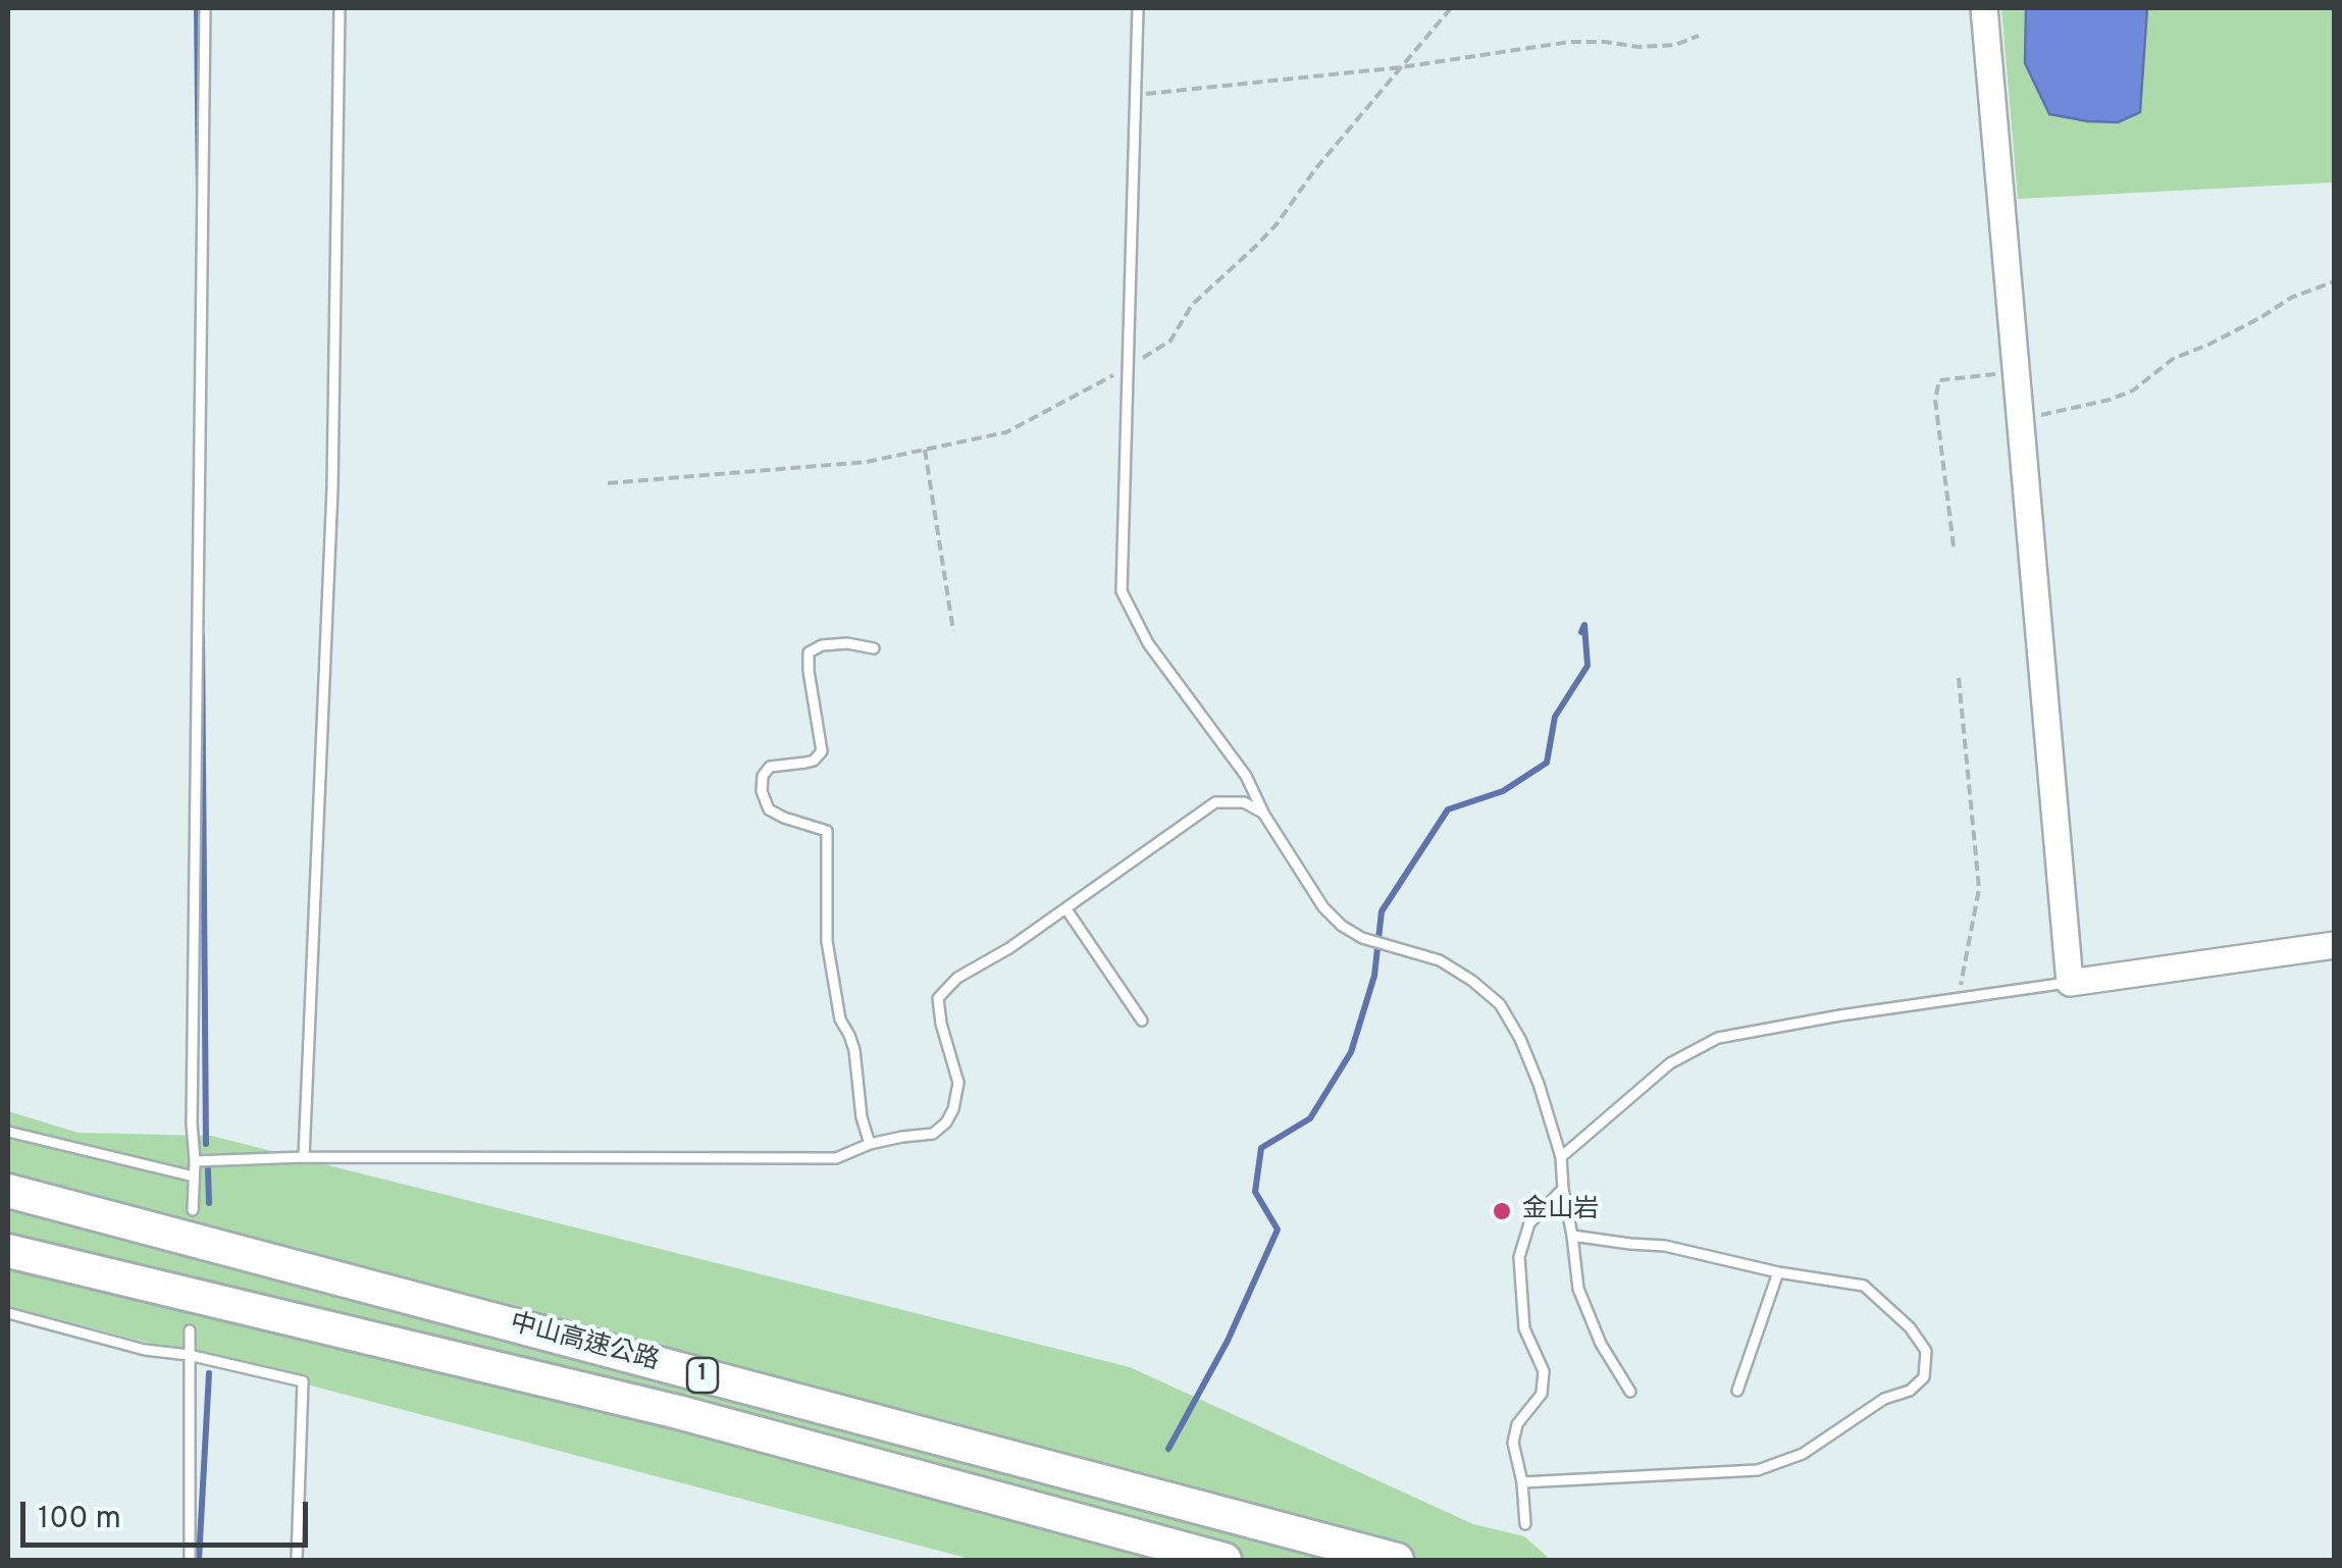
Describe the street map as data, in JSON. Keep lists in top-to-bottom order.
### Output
{
  "streets": {
    "highway": ["中山高速公路", "1"]
  },
  "places": ["金山岩"],
  "scale_bar": "100 m"
}
